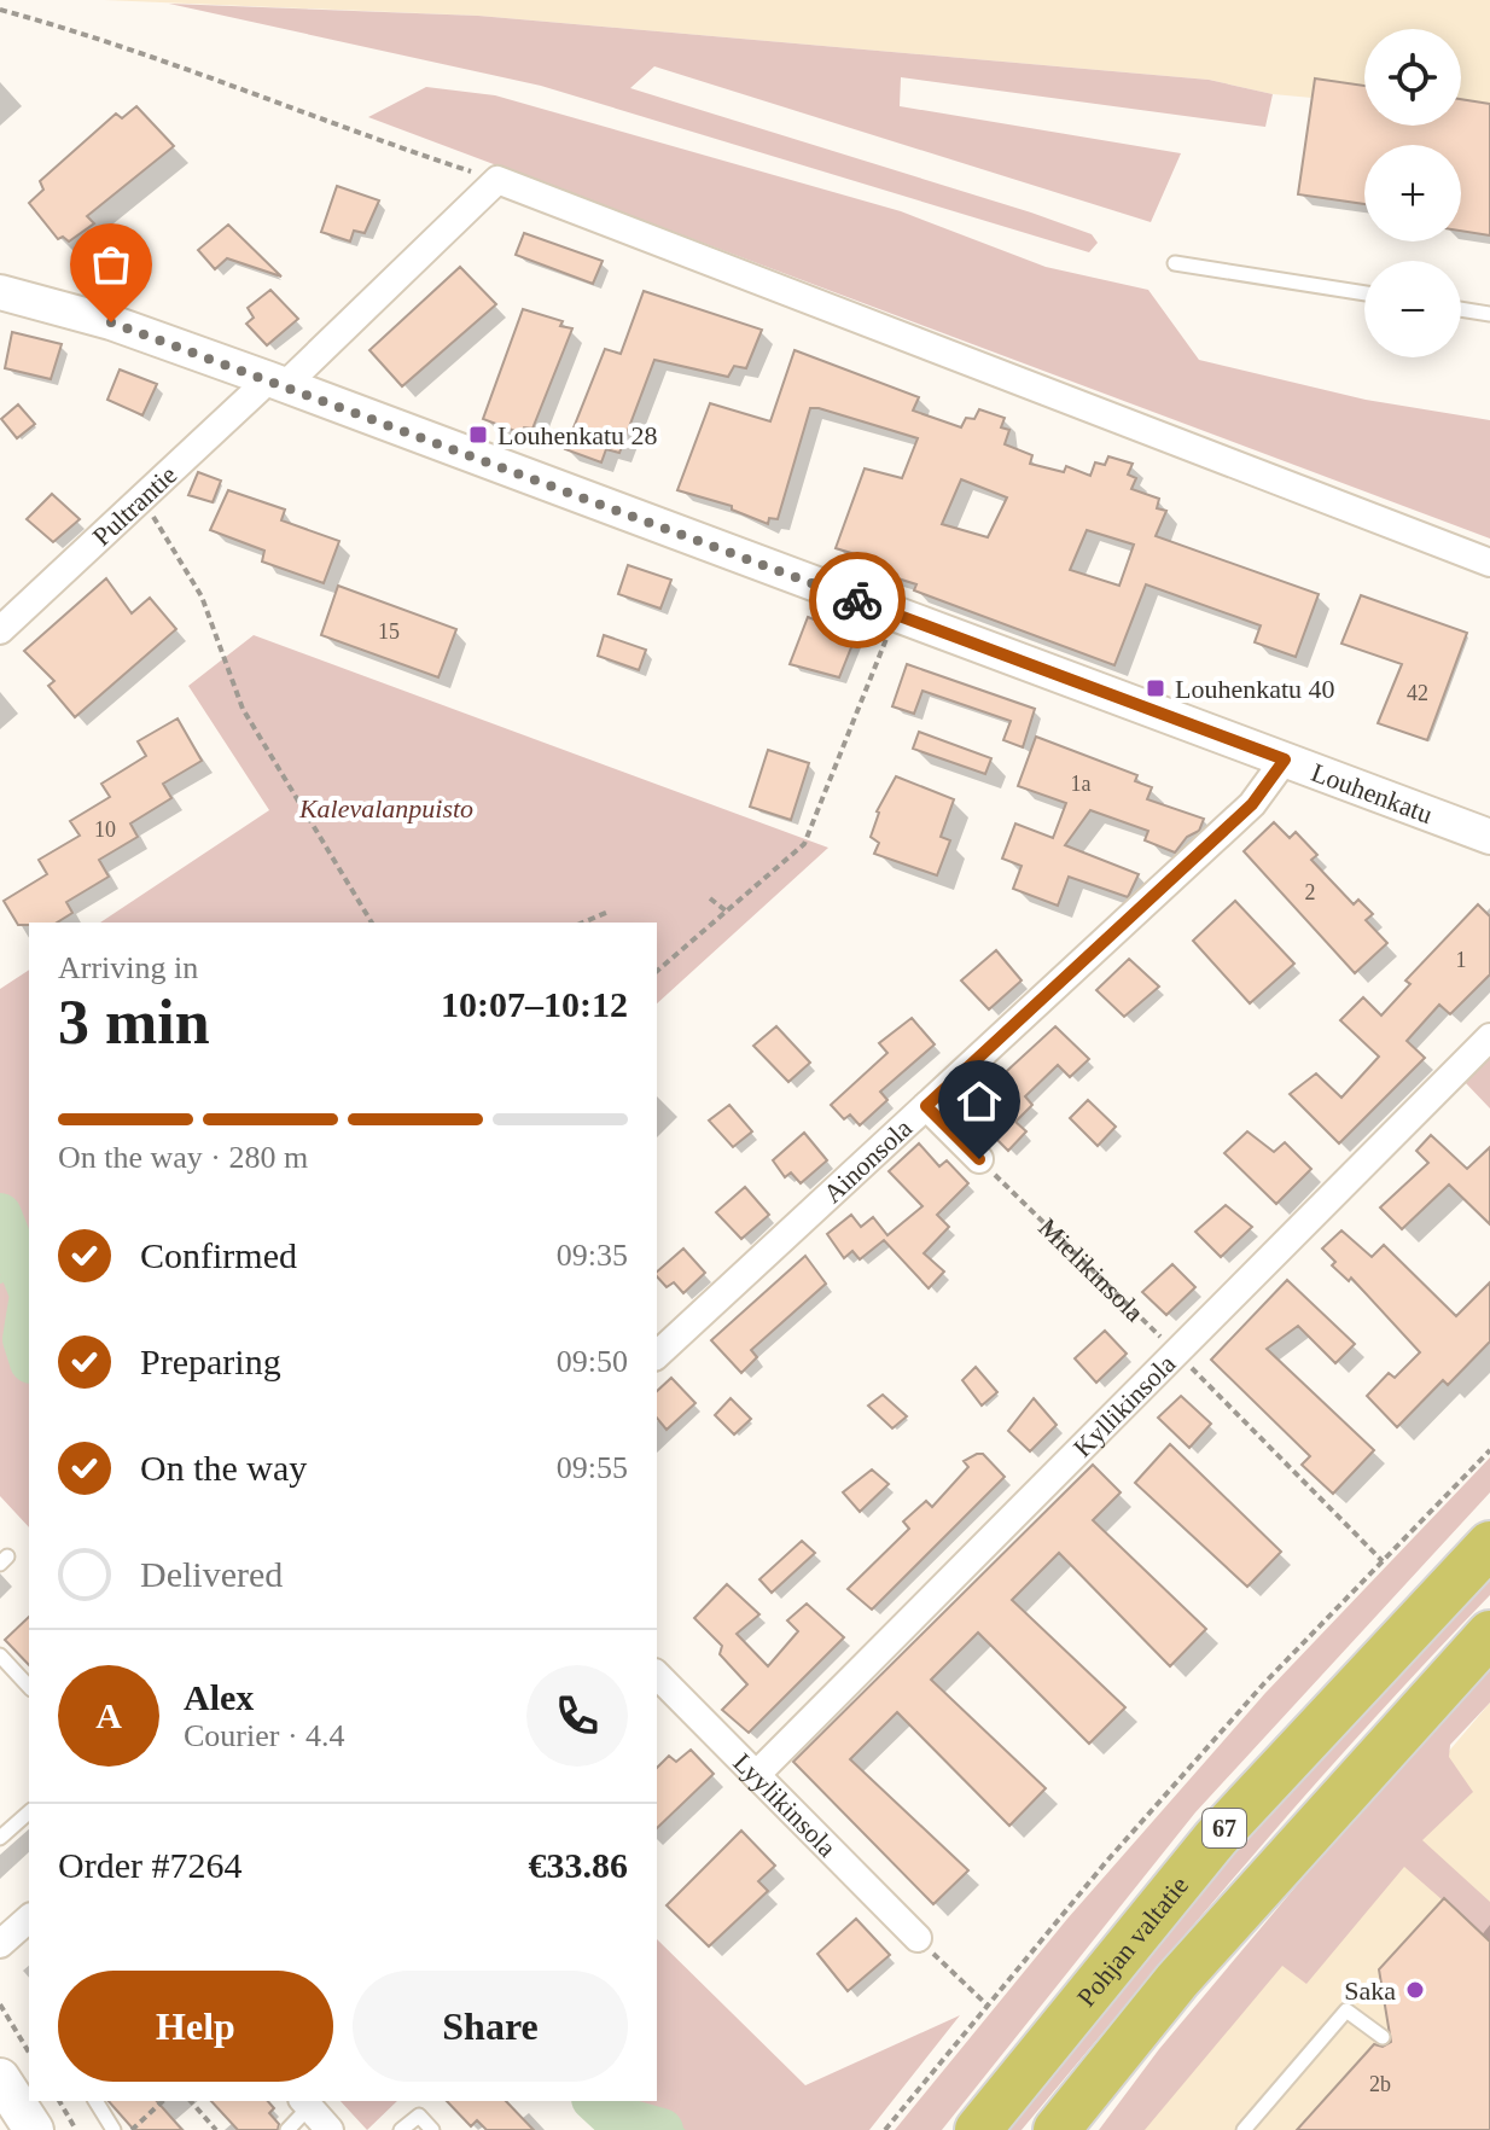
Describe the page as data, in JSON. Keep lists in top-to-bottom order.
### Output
{
  "streets": {
    "highway": ["67", "Pohjan valtatie"],
    "street": [
      "Pultrantie",
      "Louhenkatu",
      "Ainonsola",
      "Kyllikinsola",
      "Lyylikinsola"
    ],
    "path": ["Mielikinsola"]
  },
  "crossings": [
    ["Pultrantie", "Louhenkatu"],
    ["Louhenkatu", "Ainonsola"],
    ["Mielikinsola", "Kyllikinsola"],
    ["Kyllikinsola", "Lyylikinsola"]
  ],
  "parks": ["Kalevalanpuisto"],
  "places": {
    "transit": ["Louhenkatu 28", "Louhenkatu 40"],
    "other": ["Saka"]
  },
  "house_numbers": [
    "15",
    "42",
    "1a",
    "10",
    "2",
    "1",
    "2b"
  ],
  "page": {
    "map_buttons": ["+", "−"],
    "heading": ["3 min", "Arriving in", "10:07–10:12"],
    "panel": [
      "Alex",
      "Courier · 4.4",
      "Order #7264",
      "€33.86"
    ],
    "bar": "On the way · 280 m",
    "list": [
      ["Confirmed", "09:35"],
      ["Preparing", "09:50"],
      ["On the way", "09:55"],
      "Delivered"
    ],
    "round": "A",
    "buttons": ["Help", "Share"]
  }
}
